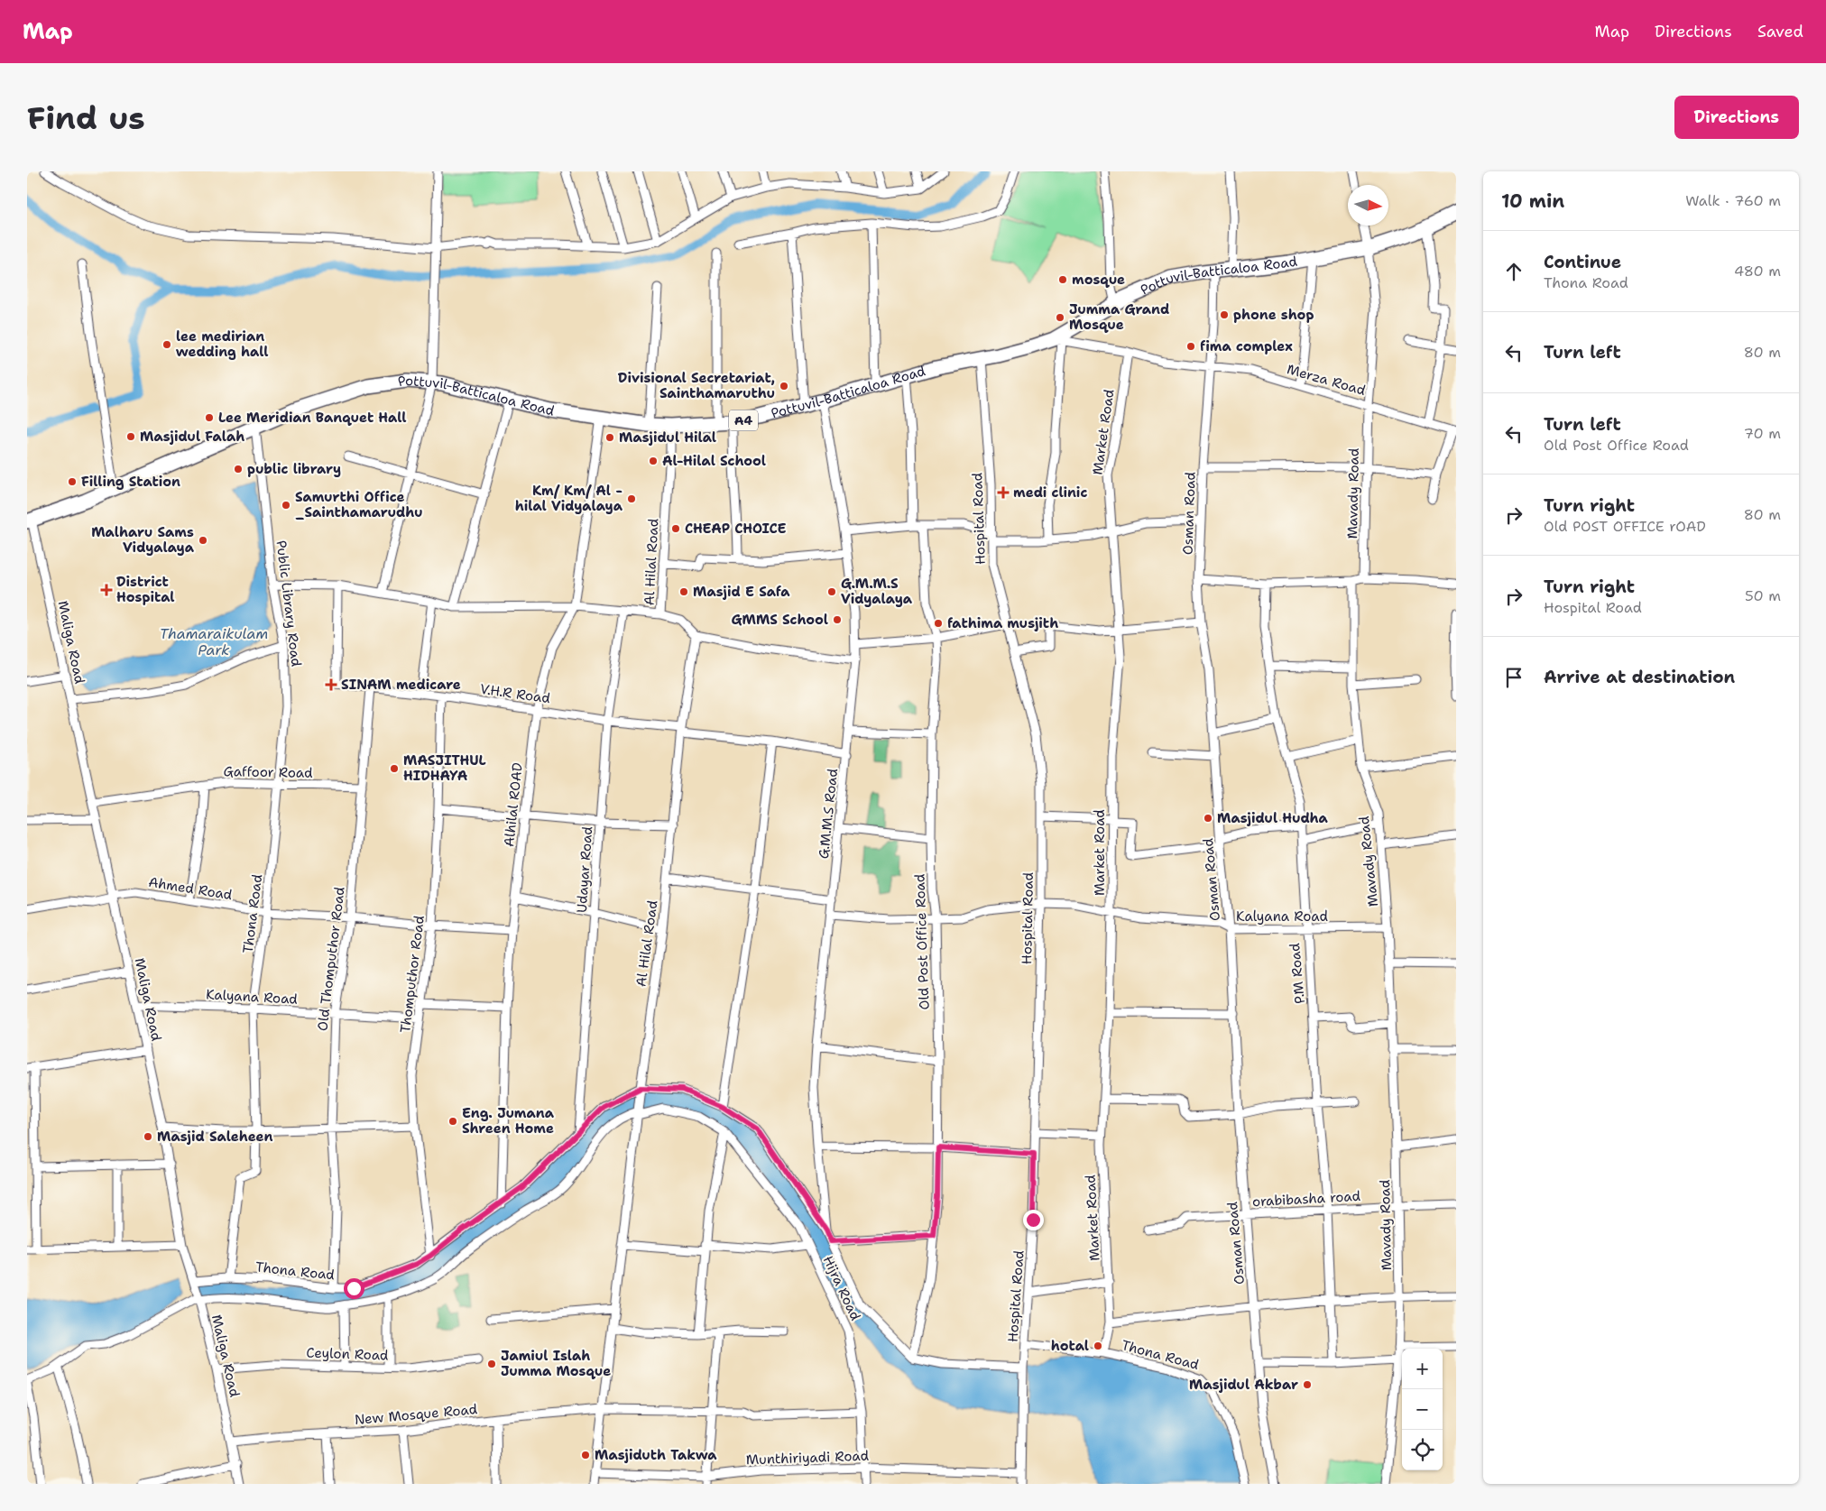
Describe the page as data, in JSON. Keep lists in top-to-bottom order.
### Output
{
  "streets": {
    "highway": ["Pottuvil-Batticaloa Road", "A4"],
    "street": [
      "Merza Road",
      "Market Road",
      "Mavady Road",
      "Osman Road",
      "Hospital Road",
      "Al Hilal Road",
      "Public Library Road",
      "Maliga Road",
      "V.H.R Road",
      "Gaffoor Road",
      "Alhilal ROAD",
      "G.M.M.S Road",
      "Udayar Road",
      "Ahmed Road",
      "Thona Road",
      "Kalyana Road",
      "Old Post Office Road",
      "Old Thomputhor Road",
      "P.M Road",
      "Thomputhor Road",
      "orabibasha road",
      "Hijra Road",
      "Ceylon Road",
      "New Mosque Road",
      "Munthiriyadi Road"
    ]
  },
  "crossings": [
    ["Pottuvil-Batticaloa Road", "Merza Road"],
    ["Pottuvil-Batticaloa Road", "Mavady Road"],
    ["Pottuvil-Batticaloa Road", "Osman Road"],
    ["Pottuvil-Batticaloa Road", "Hospital Road"],
    ["Pottuvil-Batticaloa Road", "Al Hilal Road"],
    ["Pottuvil-Batticaloa Road", "Public Library Road"],
    ["Pottuvil-Batticaloa Road", "Maliga Road"],
    ["Pottuvil-Batticaloa Road", "Alhilal ROAD"],
    ["Pottuvil-Batticaloa Road", "G.M.M.S Road"],
    ["Merza Road", "Market Road"],
    ["Merza Road", "Mavady Road"],
    ["Merza Road", "Osman Road"],
    ["Market Road", "Thona Road"],
    ["Market Road", "Kalyana Road"],
    ["Mavady Road", "Kalyana Road"],
    ["Mavady Road", "orabibasha road"],
    ["Osman Road", "Kalyana Road"],
    ["Osman Road", "orabibasha road"],
    ["Hospital Road", "Thona Road"],
    ["Hospital Road", "Kalyana Road"],
    ["Hospital Road", "Munthiriyadi Road"],
    ["Al Hilal Road", "V.H.R Road"],
    ["Al Hilal Road", "Thona Road"],
    ["Al Hilal Road", "Hijra Road"],
    ["Al Hilal Road", "New Mosque Road"],
    ["Al Hilal Road", "Munthiriyadi Road"],
    ["Public Library Road", "Gaffoor Road"],
    ["Public Library Road", "Thona Road"],
    ["Maliga Road", "Gaffoor Road"],
    ["Maliga Road", "Ahmed Road"],
    ["Maliga Road", "Thona Road"],
    ["Maliga Road", "Kalyana Road"],
    ["Maliga Road", "Hijra Road"],
    ["Maliga Road", "Ceylon Road"],
    ["Maliga Road", "New Mosque Road"],
    ["V.H.R Road", "Alhilal ROAD"],
    ["V.H.R Road", "Udayar Road"],
    ["V.H.R Road", "Old Thomputhor Road"],
    ["V.H.R Road", "Thomputhor Road"],
    ["Gaffoor Road", "Thona Road"],
    ["Gaffoor Road", "Old Thomputhor Road"],
    ["Alhilal ROAD", "Ahmed Road"],
    ["Alhilal ROAD", "Thona Road"],
    ["G.M.M.S Road", "Thona Road"],
    ["G.M.M.S Road", "Kalyana Road"],
    ["Udayar Road", "Thona Road"],
    ["Ahmed Road", "Thona Road"],
    ["Ahmed Road", "Old Thomputhor Road"],
    ["Ahmed Road", "Thomputhor Road"],
    ["Thona Road", "Kalyana Road"],
    ["Thona Road", "Old Post Office Road"],
    ["Thona Road", "Old Thomputhor Road"],
    ["Thona Road", "Thomputhor Road"],
    ["Kalyana Road", "Old Post Office Road"],
    ["Kalyana Road", "Old Thomputhor Road"],
    ["Kalyana Road", "P.M Road"],
    ["Kalyana Road", "Thomputhor Road"],
    ["P.M Road", "orabibasha road"],
    ["Hijra Road", "Munthiriyadi Road"]
  ],
  "water": ["Thamaraikulam Park"],
  "places": {
    "other": [
      "mosque",
      "phone shop",
      "Jumma Grand Mosque",
      "lee medirian wedding hall",
      "fima complex",
      "Divisional Secretariat, Sainthamaruthu",
      "Lee Meridian Banquet Hall",
      "Masjidul Falah",
      "Masjidul Hilal",
      "Al-Hilal School",
      "public library",
      "Filling Station",
      "Km/ Km/ Al - hilal Vidyalaya",
      "Samurthi Office _Sainthamarudhu",
      "CHEAP CHOICE",
      "Malharu Sams Vidyalaya",
      "Masjid E Safa",
      "G.M.M.S Vidyalaya",
      "GMMS School",
      "fathima musjith",
      "MASJITHUL HIDHAYA",
      "Masjidul Hudha",
      "Eng. Jumana Shreen Home",
      "Masjid Saleheen",
      "hotal",
      "Jamiul Islah Jumma Mosque",
      "Masjidul Akbar",
      "Masjiduth Takwa"
    ],
    "health": ["medi clinic", "District Hospital", "SINAM medicare"]
  },
  "north": "right",
  "page": {
    "header": "Map",
    "nav": ["Map", "Directions", "Saved"],
    "buttons": "Directions",
    "title": "Find us",
    "heading": ["10 min", "Walk · 760 m"],
    "list": [
      ["Continue", "Thona Road", "480 m"],
      ["Turn left", "80 m"],
      ["Turn left", "Old Post Office Road", "70 m"],
      ["Turn right", "Old POST OFFICE rOAD", "80 m"],
      ["Turn right", "Hospital Road", "50 m"],
      "Arrive at destination"
    ],
    "map_buttons": ["+", "−"]
  }
}
